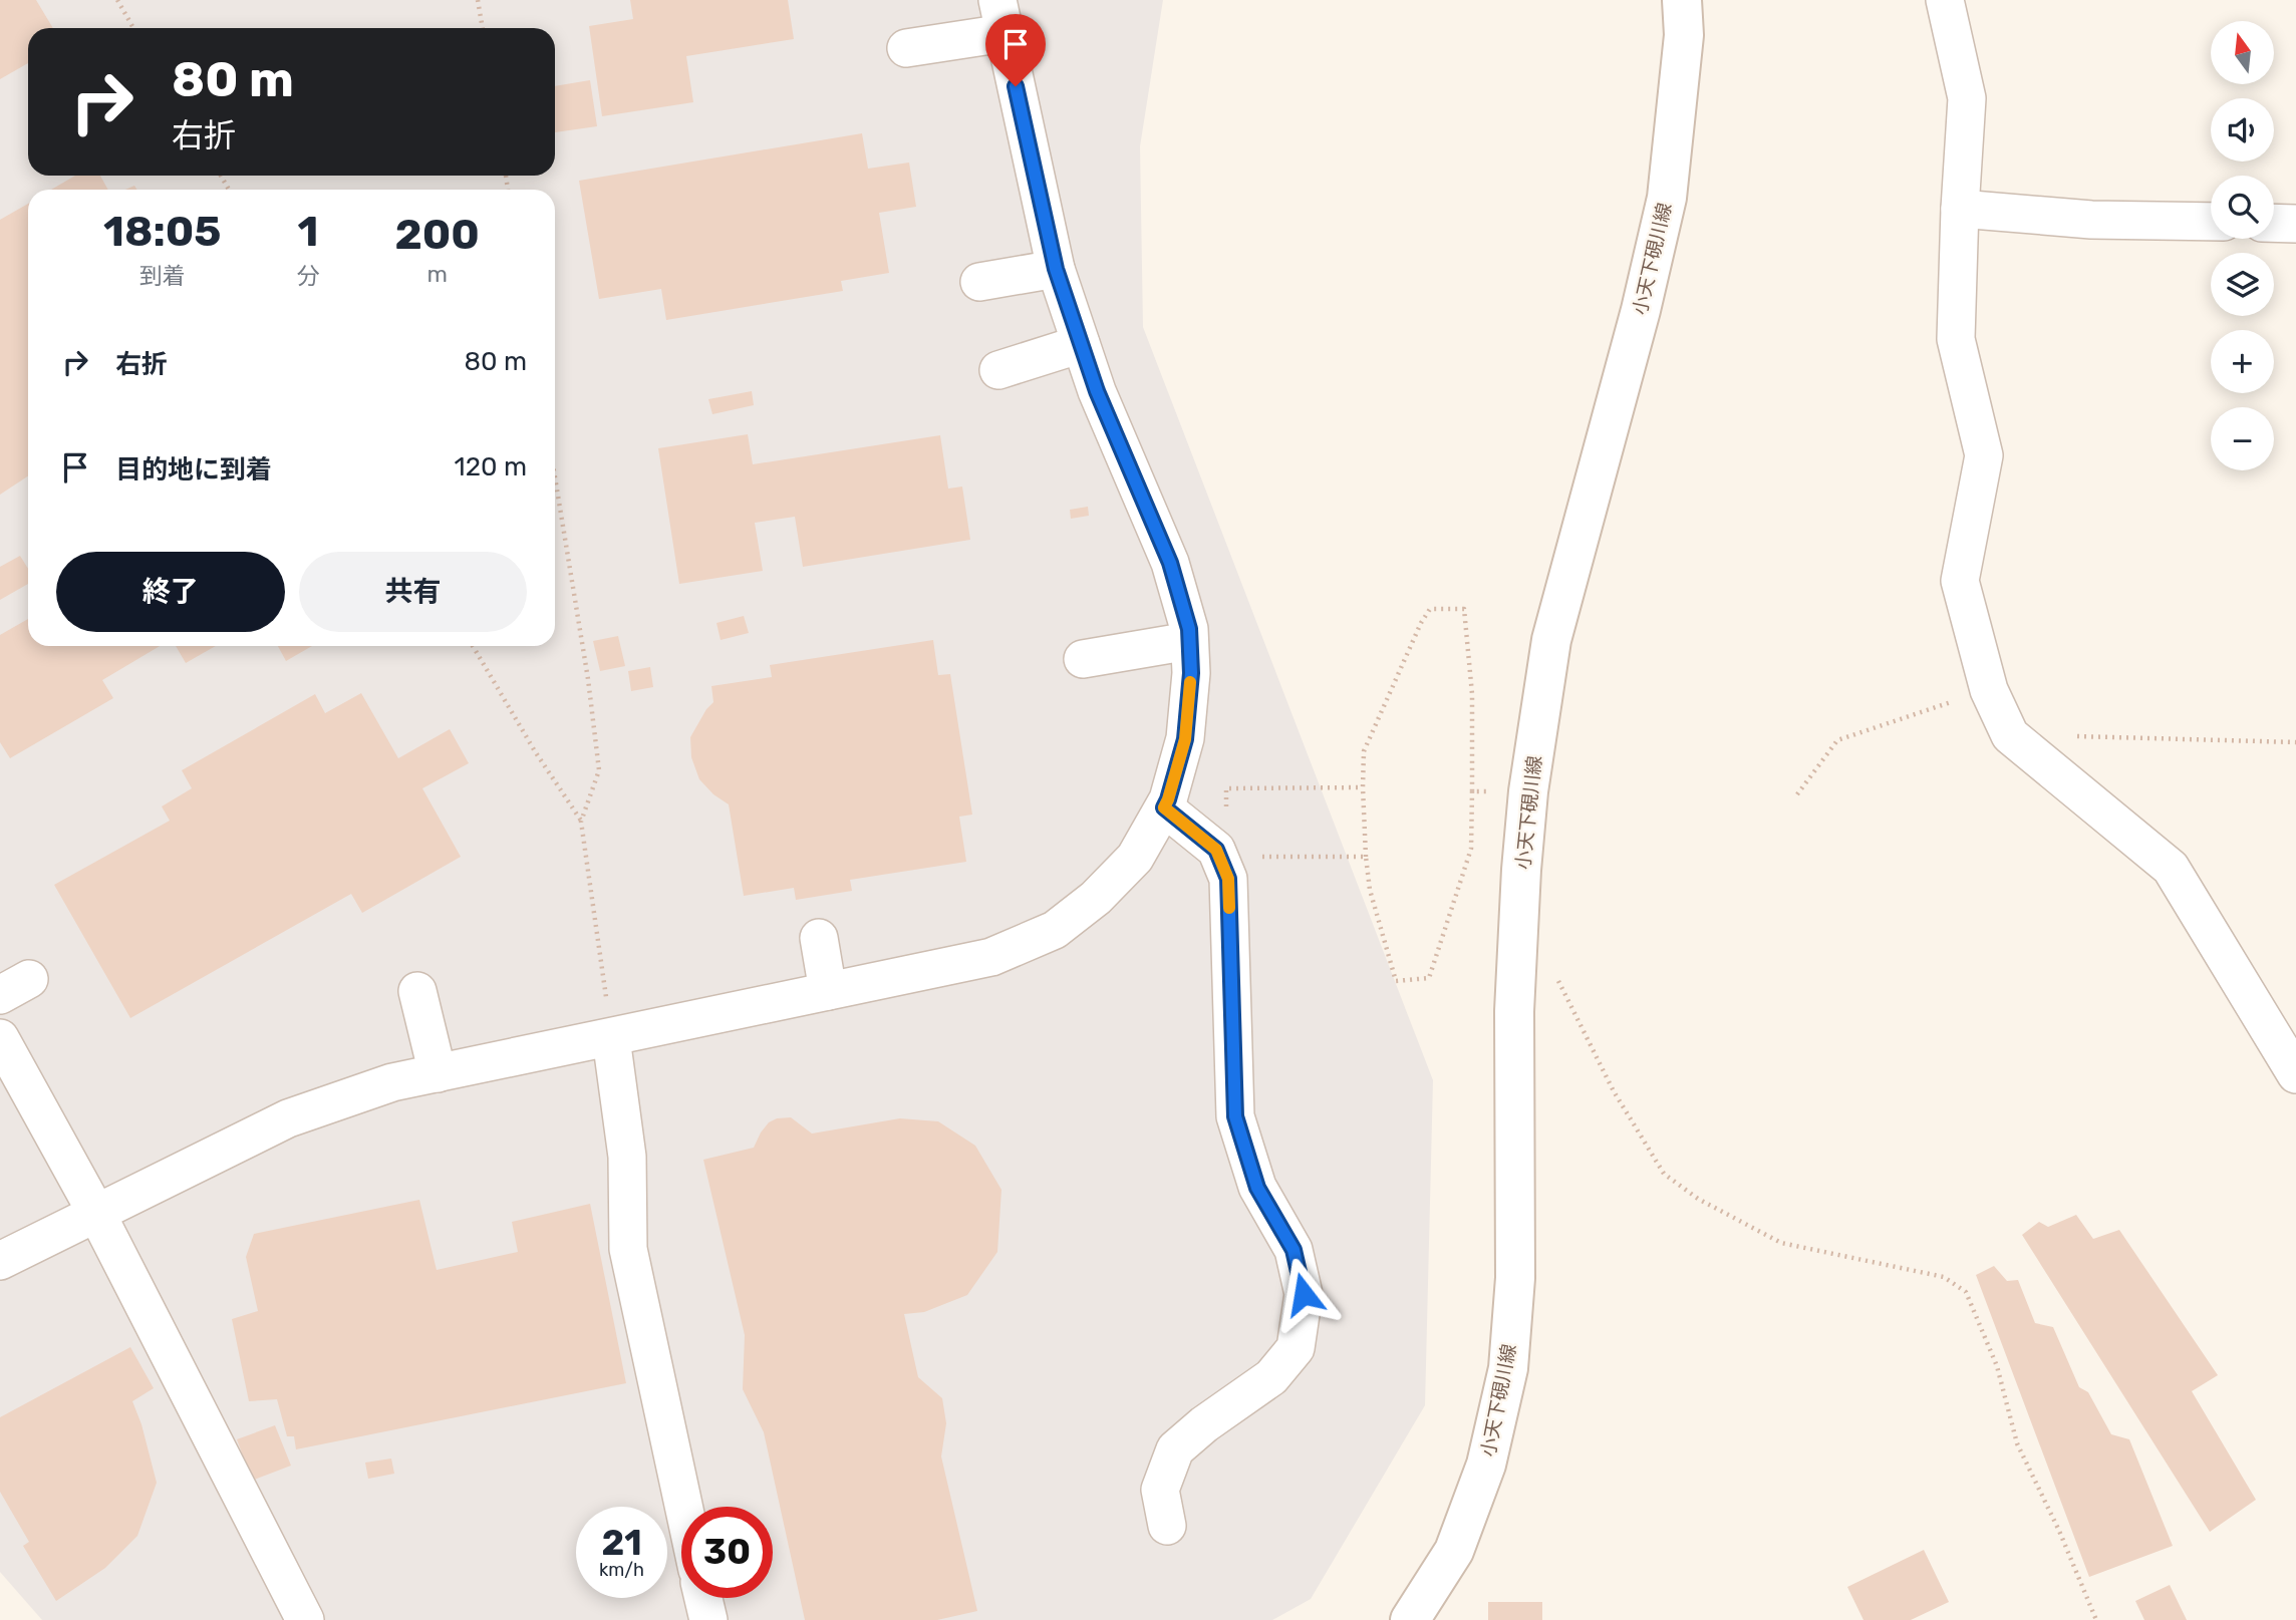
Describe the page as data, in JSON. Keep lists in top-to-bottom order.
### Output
{
  "streets": {
    "main road": ["小天下硯川線"]
  },
  "north": "top",
  "page": {
    "map_buttons": ["+", "−"],
    "turn": ["80 m", "右折"],
    "eta": [
      "18:05",
      "到着",
      "1",
      "分",
      "200",
      "m"
    ],
    "list": [
      {
        "name": "右折",
        "value": "80 m"
      },
      {
        "name": "目的地に到着",
        "value": "120 m"
      }
    ],
    "buttons": ["終了", "共有"],
    "speed": "21 km/h",
    "limit": "30"
  }
}
